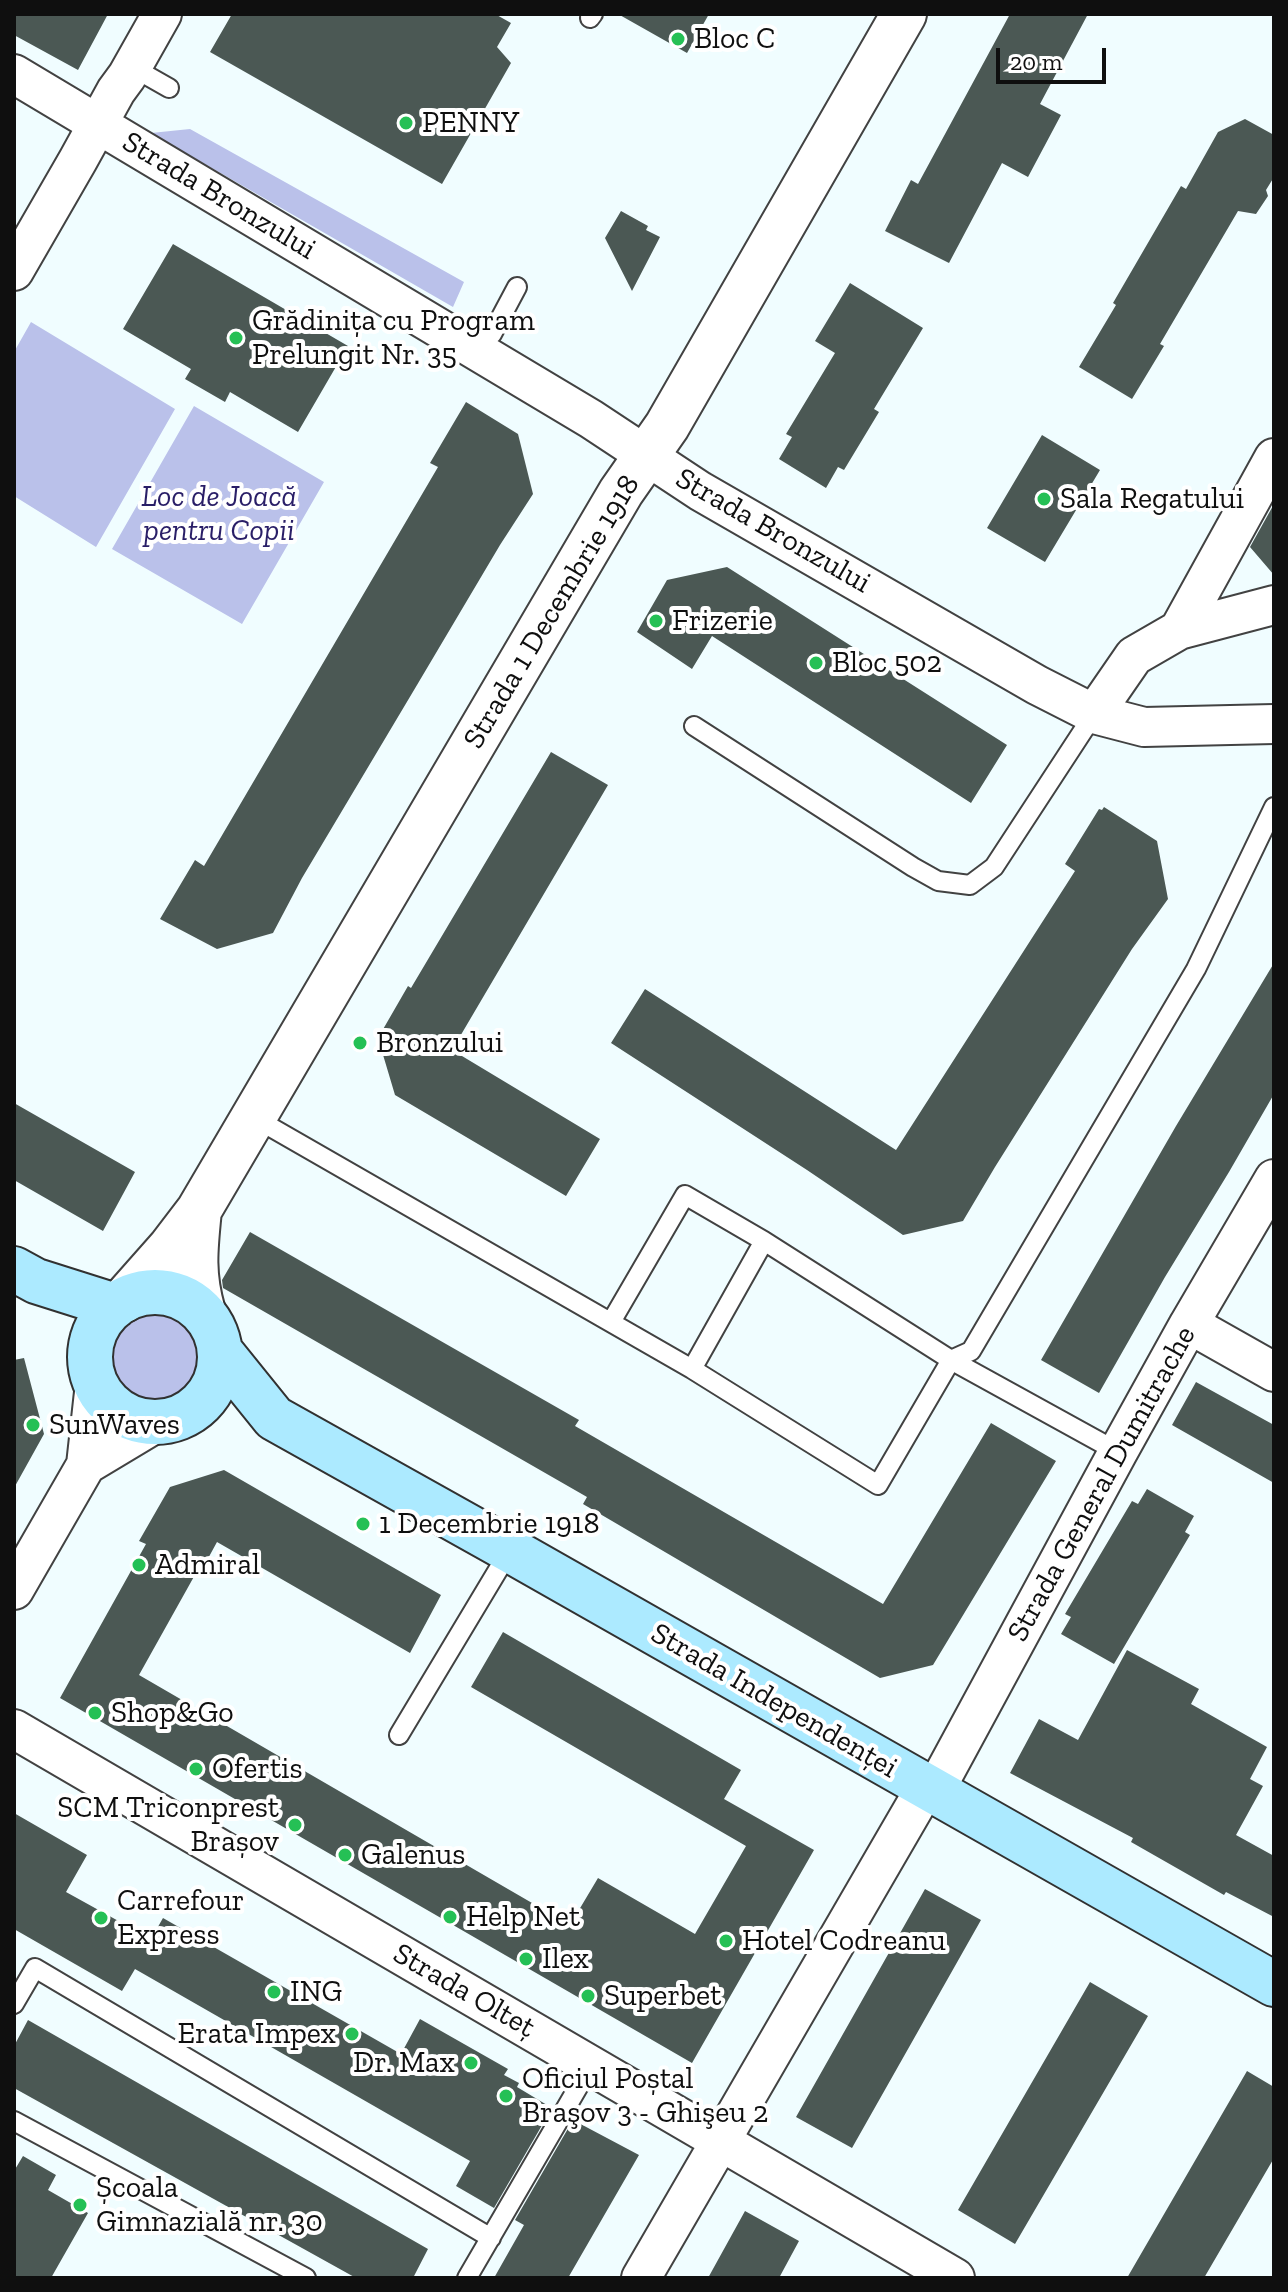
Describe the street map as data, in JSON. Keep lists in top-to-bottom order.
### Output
{
  "streets": {
    "main road": ["Strada Independenței"],
    "street": [
      "Strada Bronzului",
      "Strada 1 Decembrie 1918",
      "Strada General Dumitrache",
      "Strada Olteț"
    ]
  },
  "crossings": [
    ["Strada Bronzului", "Strada 1 Decembrie 1918"],
    ["Strada 1 Decembrie 1918", "Strada Independenței"],
    ["Strada General Dumitrache", "Strada Independenței"],
    ["Strada General Dumitrache", "Strada Olteț"]
  ],
  "parks": ["Loc de Joacă pentru Copii"],
  "places": [
    "Bloc C",
    "PENNY",
    "Grădinița cu Program Prelungit Nr. 35",
    "Sala Regatului",
    "Frizerie",
    "Bloc 502",
    "Bronzului",
    "SunWaves",
    "1 Decembrie 1918",
    "Admiral",
    "Shop&Go",
    "Ofertis",
    "SCM Triconprest Brașov",
    "Galenus",
    "Help Net",
    "Carrefour Express",
    "Hotel Codreanu",
    "Ilex",
    "ING",
    "Superbet",
    "Erata Impex",
    "Dr. Max",
    "Oficiul Poștal Braşov 3 - Ghişeu 2",
    "Școala Gimnazială nr. 30"
  ],
  "scale_bar": "20 m"
}
